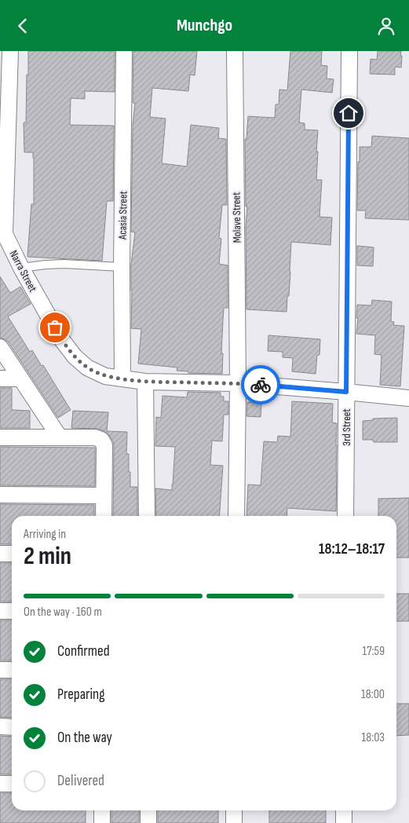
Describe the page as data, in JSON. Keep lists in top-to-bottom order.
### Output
{
  "streets": {
    "street": [
      "Acasia Street",
      "Molave Street",
      "Narra Street",
      "3rd Street"
    ]
  },
  "crossings": [
    ["Acasia Street", "Narra Street"],
    ["Molave Street", "Narra Street"],
    ["Narra Street", "3rd Street"]
  ],
  "page": {
    "header": "Munchgo",
    "heading": ["2 min", "Arriving in", "18:12–18:17"],
    "bar": "On the way · 160 m",
    "list": [
      ["Confirmed", "17:59"],
      ["Preparing", "18:00"],
      ["On the way", "18:03"],
      "Delivered"
    ]
  }
}
